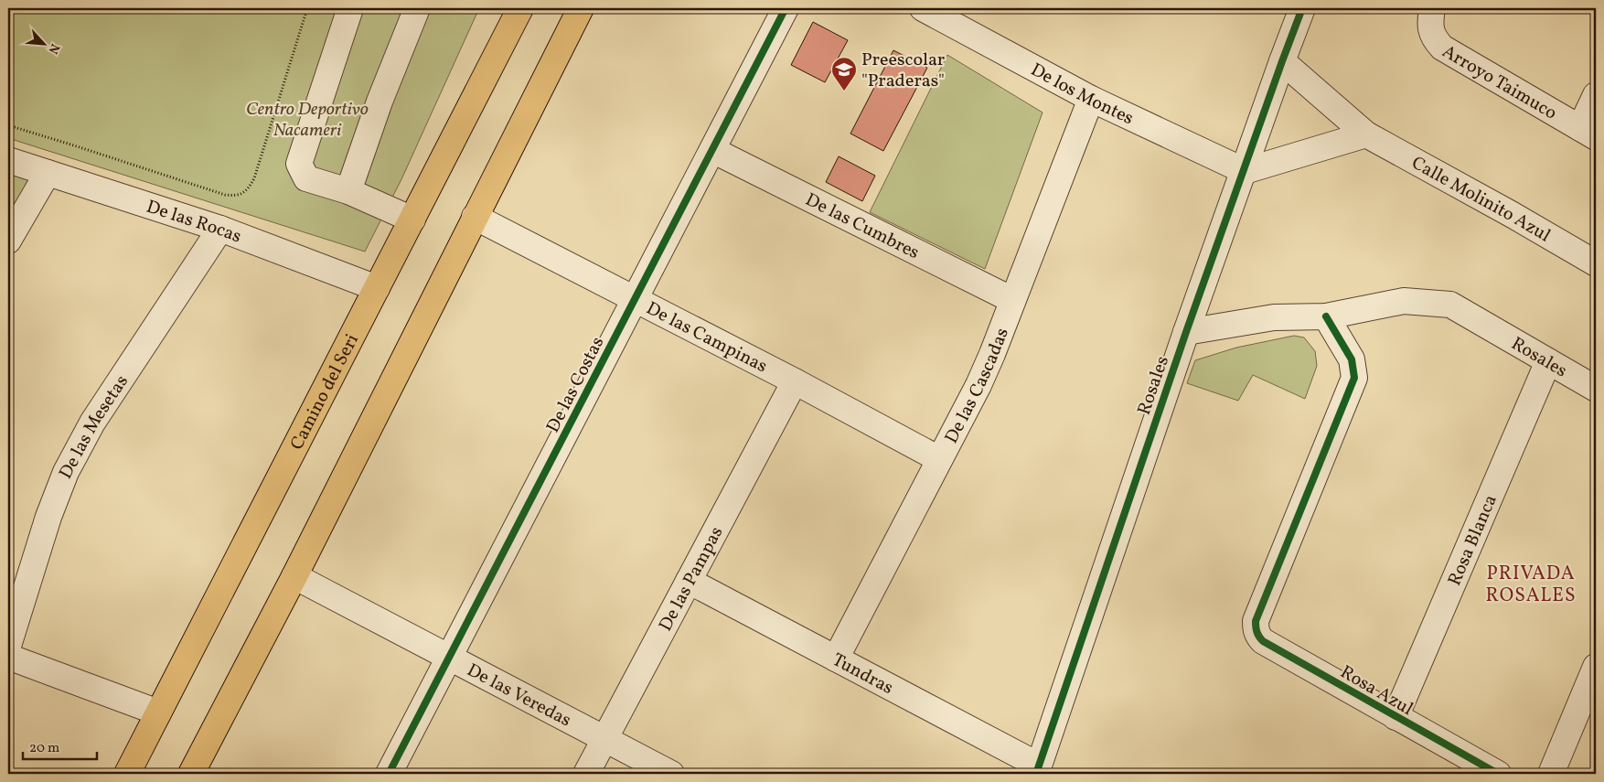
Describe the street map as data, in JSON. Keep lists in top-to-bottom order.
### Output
{
  "streets": {
    "main road": ["Camino del Seri"],
    "street": [
      "Arroyo Taimuco",
      "De los Montes",
      "Calle Molinito Azul",
      "De las Rocas",
      "De las Cumbres",
      "De las Campinas",
      "Rosales",
      "De las Costas",
      "De las Cascadas",
      "De las Mesetas",
      "Rosa Blanca",
      "De las Pampas",
      "Tundras",
      "Rosa Azul",
      "De las Veredas"
    ]
  },
  "crossings": [
    ["De los Montes", "Rosales"],
    ["De los Montes", "De las Cascadas"],
    ["Calle Molinito Azul", "Rosales"],
    ["De las Rocas", "Camino del Seri"],
    ["De las Rocas", "De las Mesetas"],
    ["De las Cumbres", "De las Costas"],
    ["De las Cumbres", "De las Cascadas"],
    ["De las Campinas", "De las Costas"],
    ["De las Campinas", "De las Cascadas"],
    ["De las Campinas", "De las Pampas"],
    ["Rosales", "Rosa Blanca"],
    ["Rosales", "Tundras"],
    ["Rosales", "Rosa Azul"],
    ["De las Costas", "De las Veredas"],
    ["De las Cascadas", "Tundras"],
    ["Rosa Blanca", "Rosa Azul"],
    ["De las Pampas", "Tundras"],
    ["De las Pampas", "De las Veredas"]
  ],
  "districts": ["PRIVADA ROSALES"],
  "parks": ["Centro Deportivo Nacameri"],
  "places": {
    "school or university": ["Preescolar \"Praderas\""]
  },
  "scale_bar": "20 m",
  "north": "bottom right"
}
